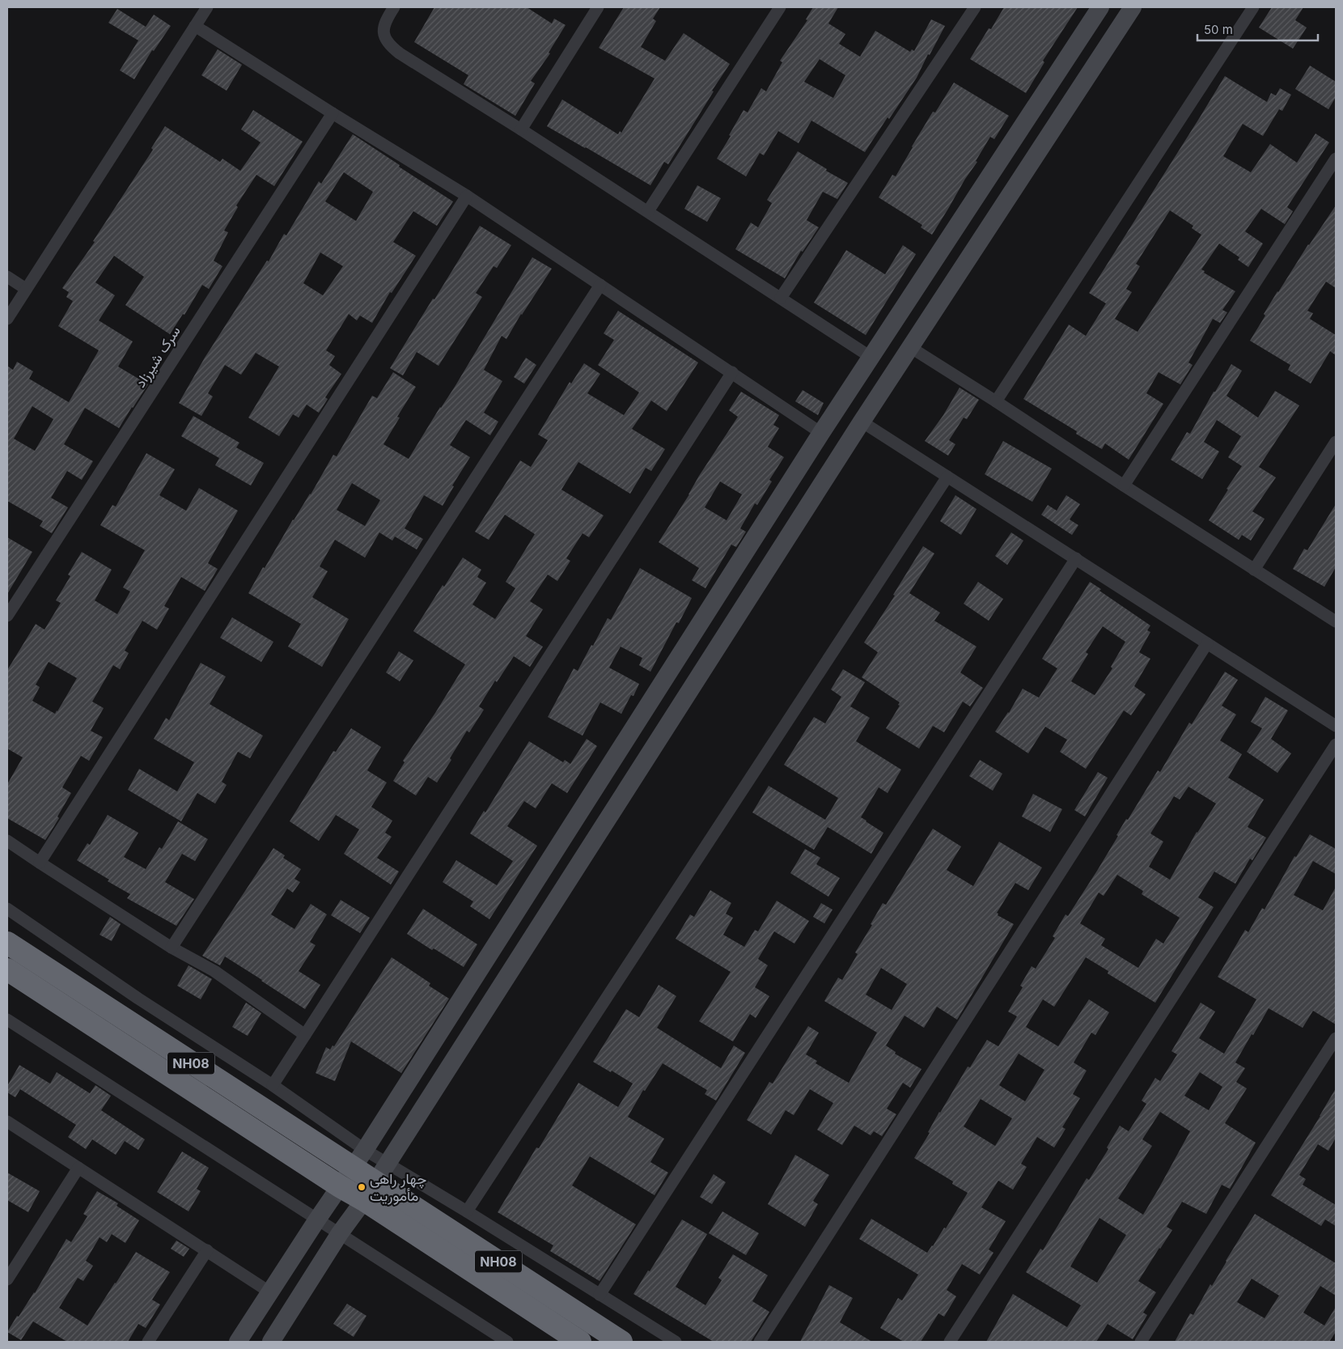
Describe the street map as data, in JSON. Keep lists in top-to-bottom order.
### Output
{
  "streets": {
    "highway": ["NH08"],
    "street": ["سرک شیرزاد"]
  },
  "places": ["چهار راهی مأموریت"],
  "scale_bar": "50 m"
}
